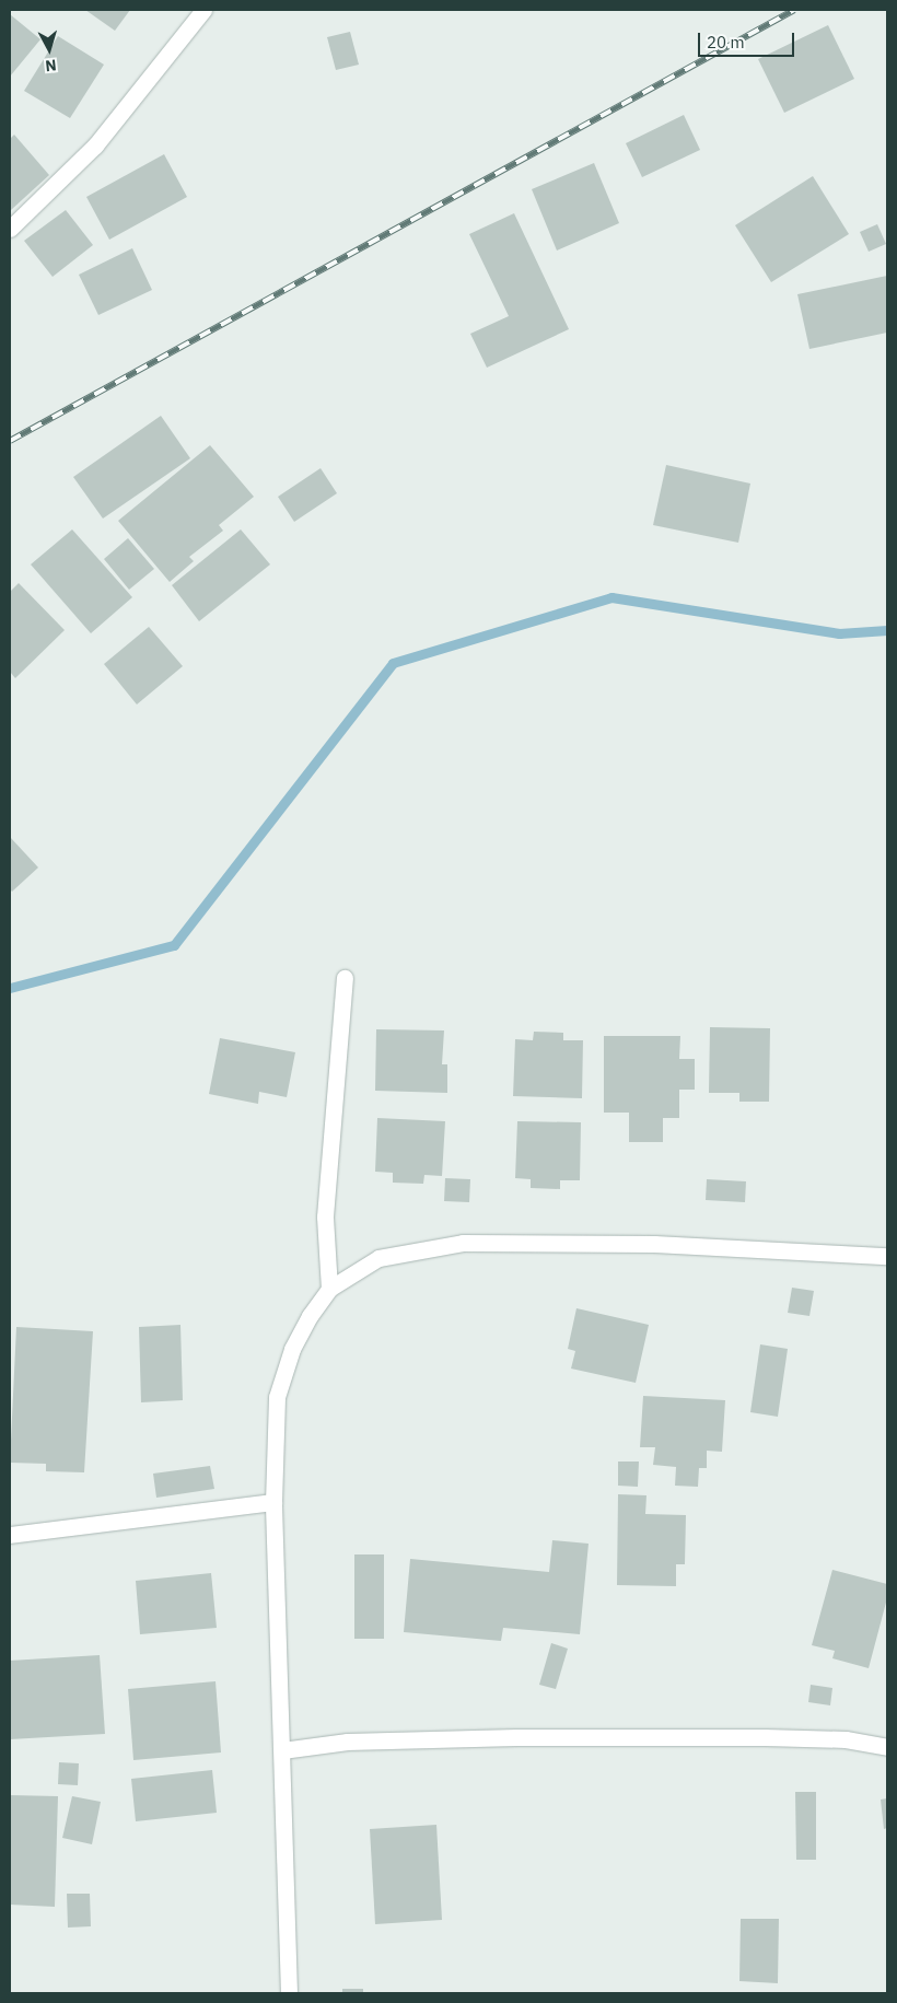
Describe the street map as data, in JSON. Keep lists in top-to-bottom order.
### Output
{
  "scale_bar": "20 m",
  "north": "bottom"
}
